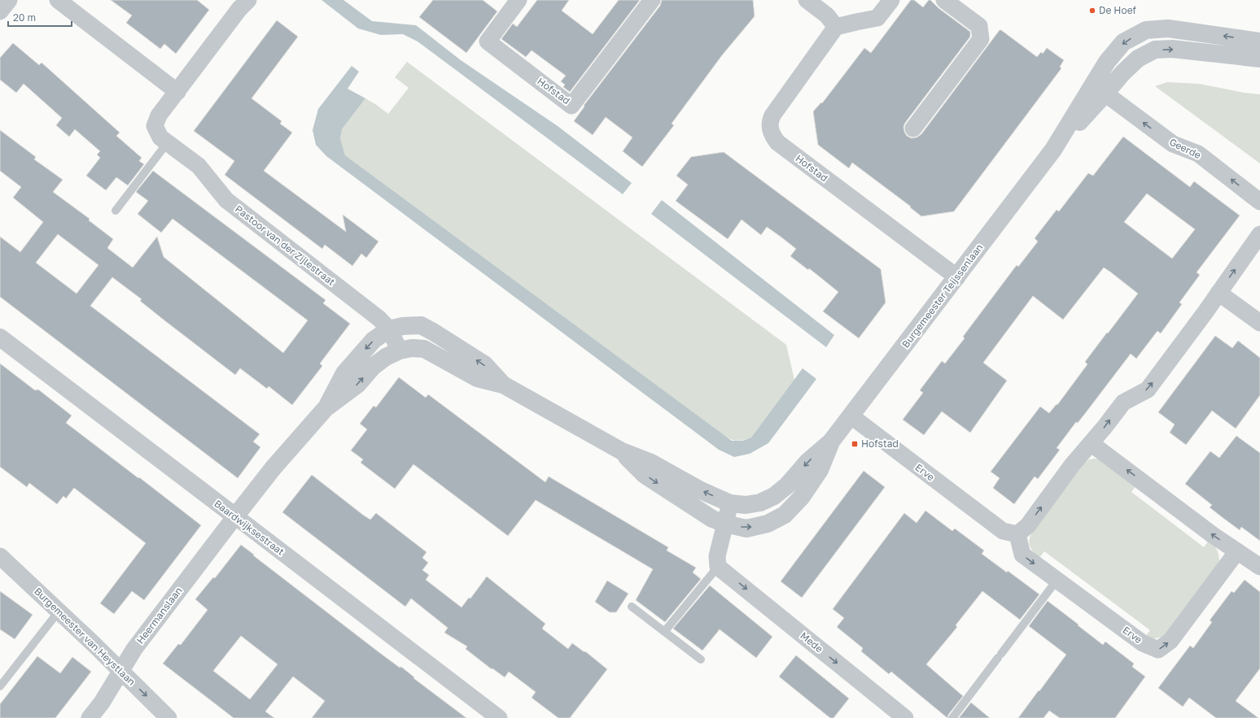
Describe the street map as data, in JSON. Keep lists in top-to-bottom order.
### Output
{
  "streets": {
    "street": [
      "Hofstad",
      "Geerde",
      "Pastoor van der Zijlestraat",
      "Burgemeester Teijssenlaan",
      "Erve",
      "Baardwijksestraat",
      "Heermanslaan",
      "Burgemeester van Heystlaan",
      "Mede"
    ]
  },
  "crossings": [
    ["Hofstad", "Burgemeester Teijssenlaan"],
    ["Geerde", "Burgemeester Teijssenlaan"],
    ["Pastoor van der Zijlestraat", "Burgemeester Teijssenlaan"],
    ["Burgemeester Teijssenlaan", "Erve"],
    ["Burgemeester Teijssenlaan", "Baardwijksestraat"],
    ["Burgemeester Teijssenlaan", "Heermanslaan"],
    ["Baardwijksestraat", "Heermanslaan"],
    ["Heermanslaan", "Burgemeester van Heystlaan"]
  ],
  "one_way": ["Geerde", "Mede"],
  "places": {
    "other": ["De Hoef"],
    "transit": ["Hofstad"]
  },
  "scale_bar": "20 m"
}
